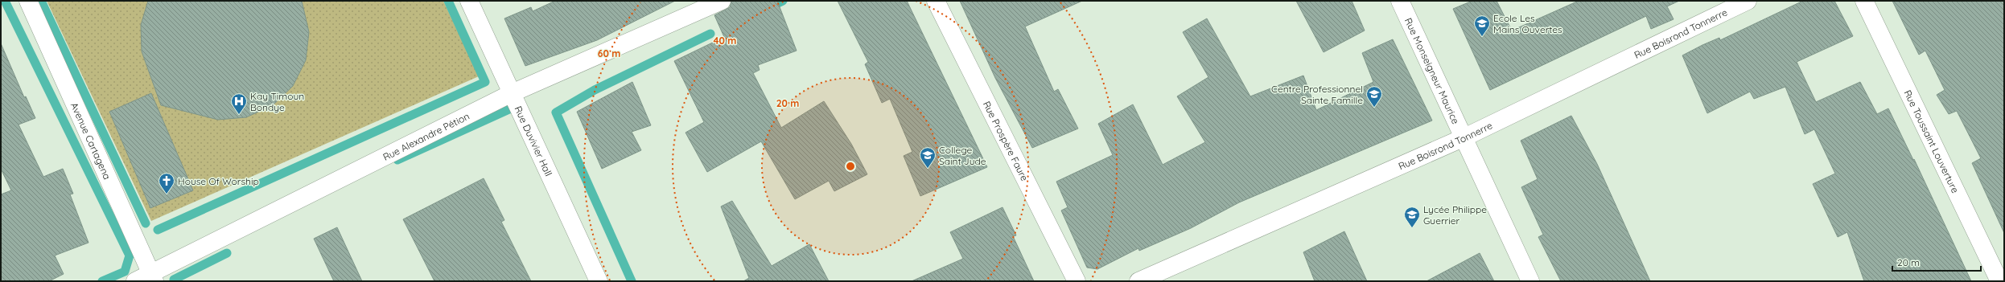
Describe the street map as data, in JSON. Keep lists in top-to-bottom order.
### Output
{
  "streets": {
    "street": [
      "Rue Boisrond Tonnerre",
      "Rue Monseigneur Maurice",
      "Rue Alexandre Pétion",
      "Rue Duvivier Hall",
      "Avenue Cartagena",
      "Rue Prospère Faure",
      "Rue Toussaint Louverture"
    ]
  },
  "crossings": [
    ["Rue Boisrond Tonnerre", "Rue Monseigneur Maurice"],
    ["Rue Alexandre Pétion", "Rue Duvivier Hall"],
    ["Rue Alexandre Pétion", "Avenue Cartagena"]
  ],
  "places": {
    "school or university": [
      "Ecole Les Mains Ouvertes",
      "Centre Professionnel Sainte Famille",
      "College Saint Jude",
      "Lycée Philippe Guerrier"
    ],
    "hospital": ["Kay Timoun Bondye"],
    "church": ["House Of Worship"]
  },
  "scale_bar": "20 m",
  "rings": ["40 m", "60 m", "20 m"]
}
